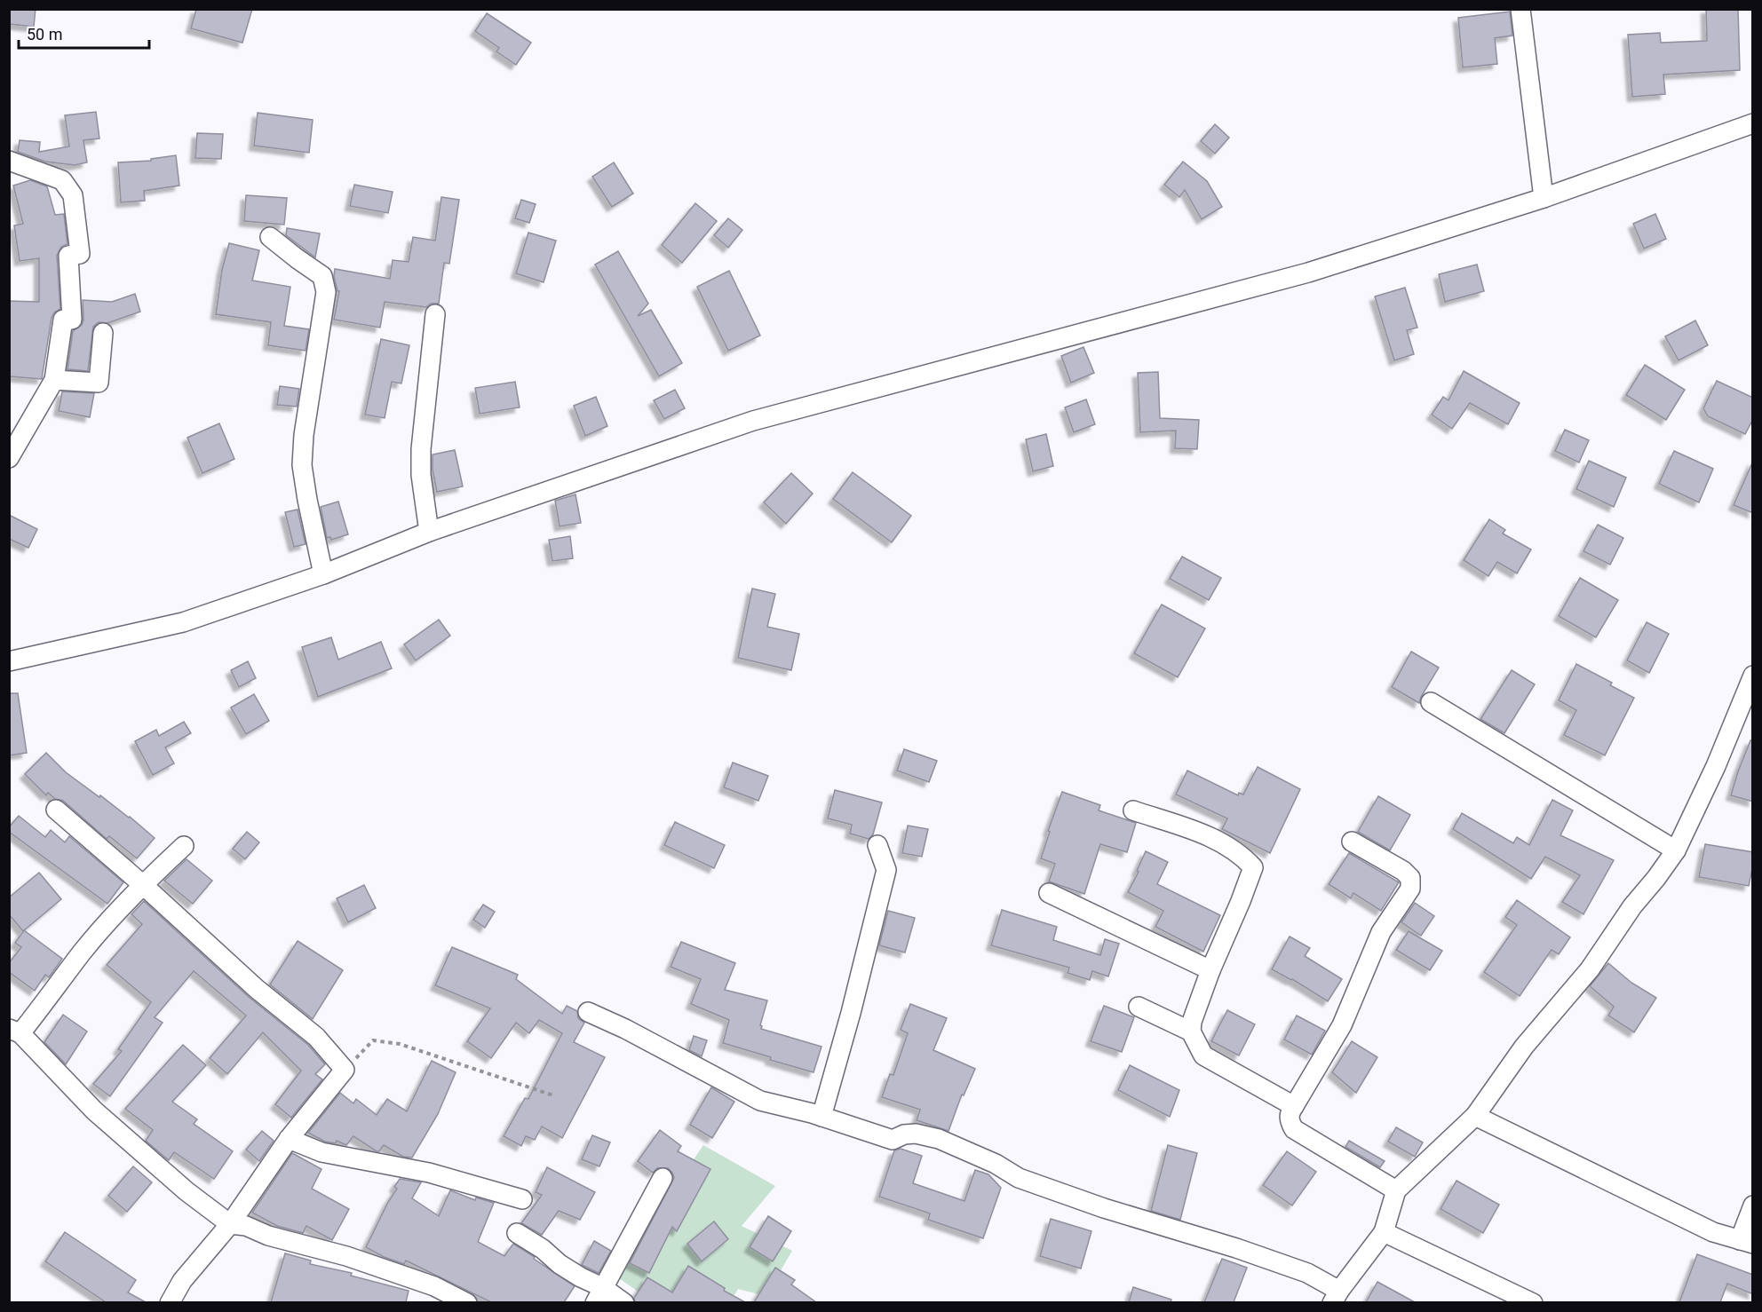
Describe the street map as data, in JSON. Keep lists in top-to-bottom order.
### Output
{
  "scale_bar": "50 m"
}
